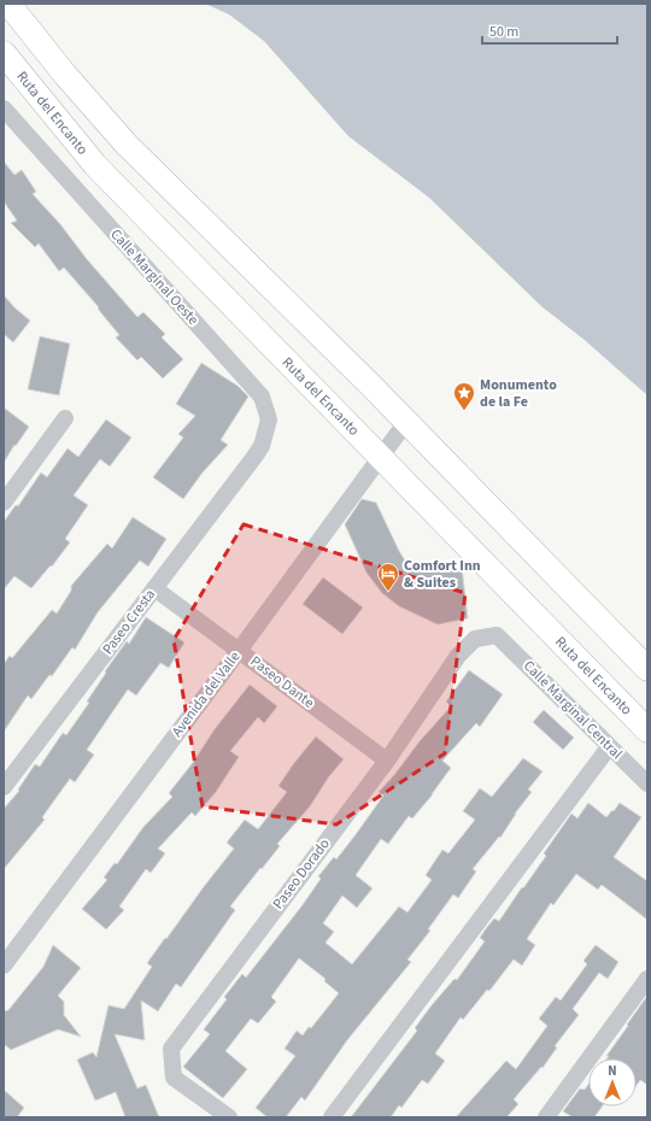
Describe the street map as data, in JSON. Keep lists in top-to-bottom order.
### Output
{
  "streets": {
    "main road": ["Ruta del Encanto"],
    "street": [
      "Calle Marginal Oeste",
      "Paseo Cresta",
      "Paseo Dante",
      "Avenida del Valle",
      "Calle Marginal Central",
      "Paseo Dorado"
    ]
  },
  "crossings": [
    ["Ruta del Encanto", "Avenida del Valle"],
    ["Calle Marginal Oeste", "Paseo Cresta"],
    ["Paseo Cresta", "Paseo Dante"],
    ["Paseo Dante", "Avenida del Valle"],
    ["Paseo Dante", "Paseo Dorado"],
    ["Calle Marginal Central", "Paseo Dorado"]
  ],
  "places": {
    "place": ["Monumento de la Fe"],
    "hotel": ["Comfort Inn & Suites"]
  },
  "scale_bar": "50 m",
  "north": "top"
}
